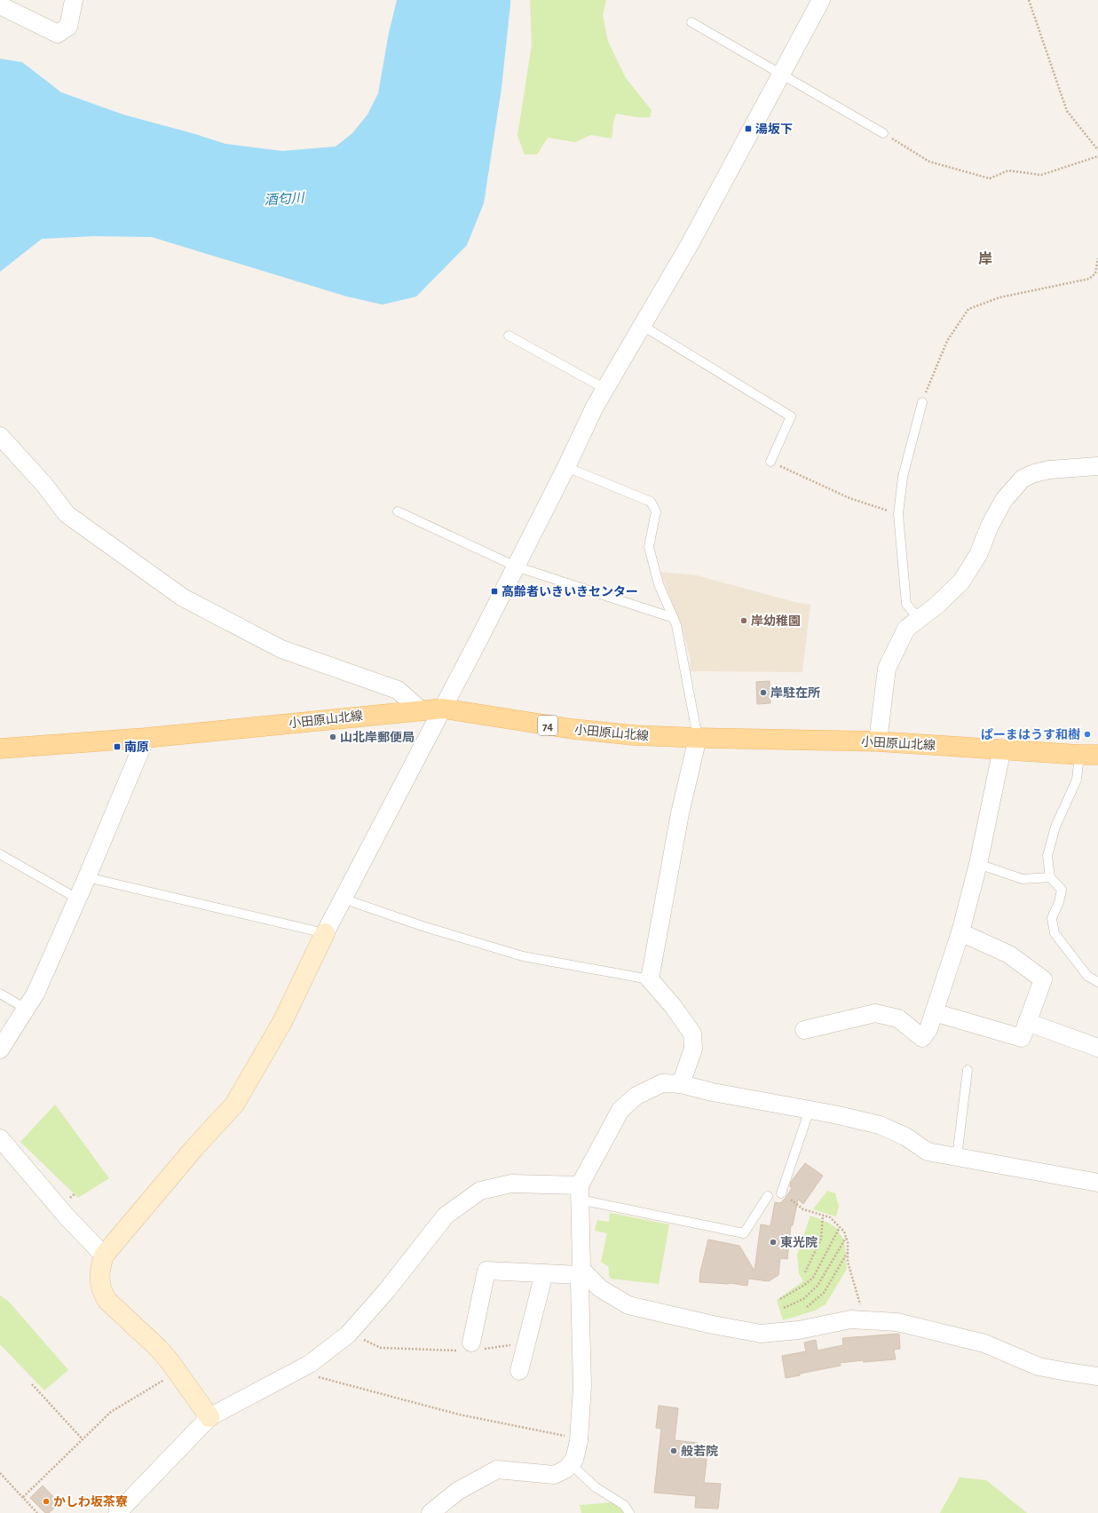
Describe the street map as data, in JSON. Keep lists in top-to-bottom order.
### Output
{
  "streets": {
    "main road": ["小田原山北線", "74"]
  },
  "districts": ["岸"],
  "water": ["酒匂川"],
  "places": {
    "transit": ["湯坂下", "高齢者いきいきセンター", "南原"],
    "other": [
      "岸幼稚園",
      "岸駐在所",
      "ぱーまはうす和樹",
      "山北岸郵便局",
      "東光院",
      "般若院",
      "かしわ坂茶寮"
    ]
  }
}
